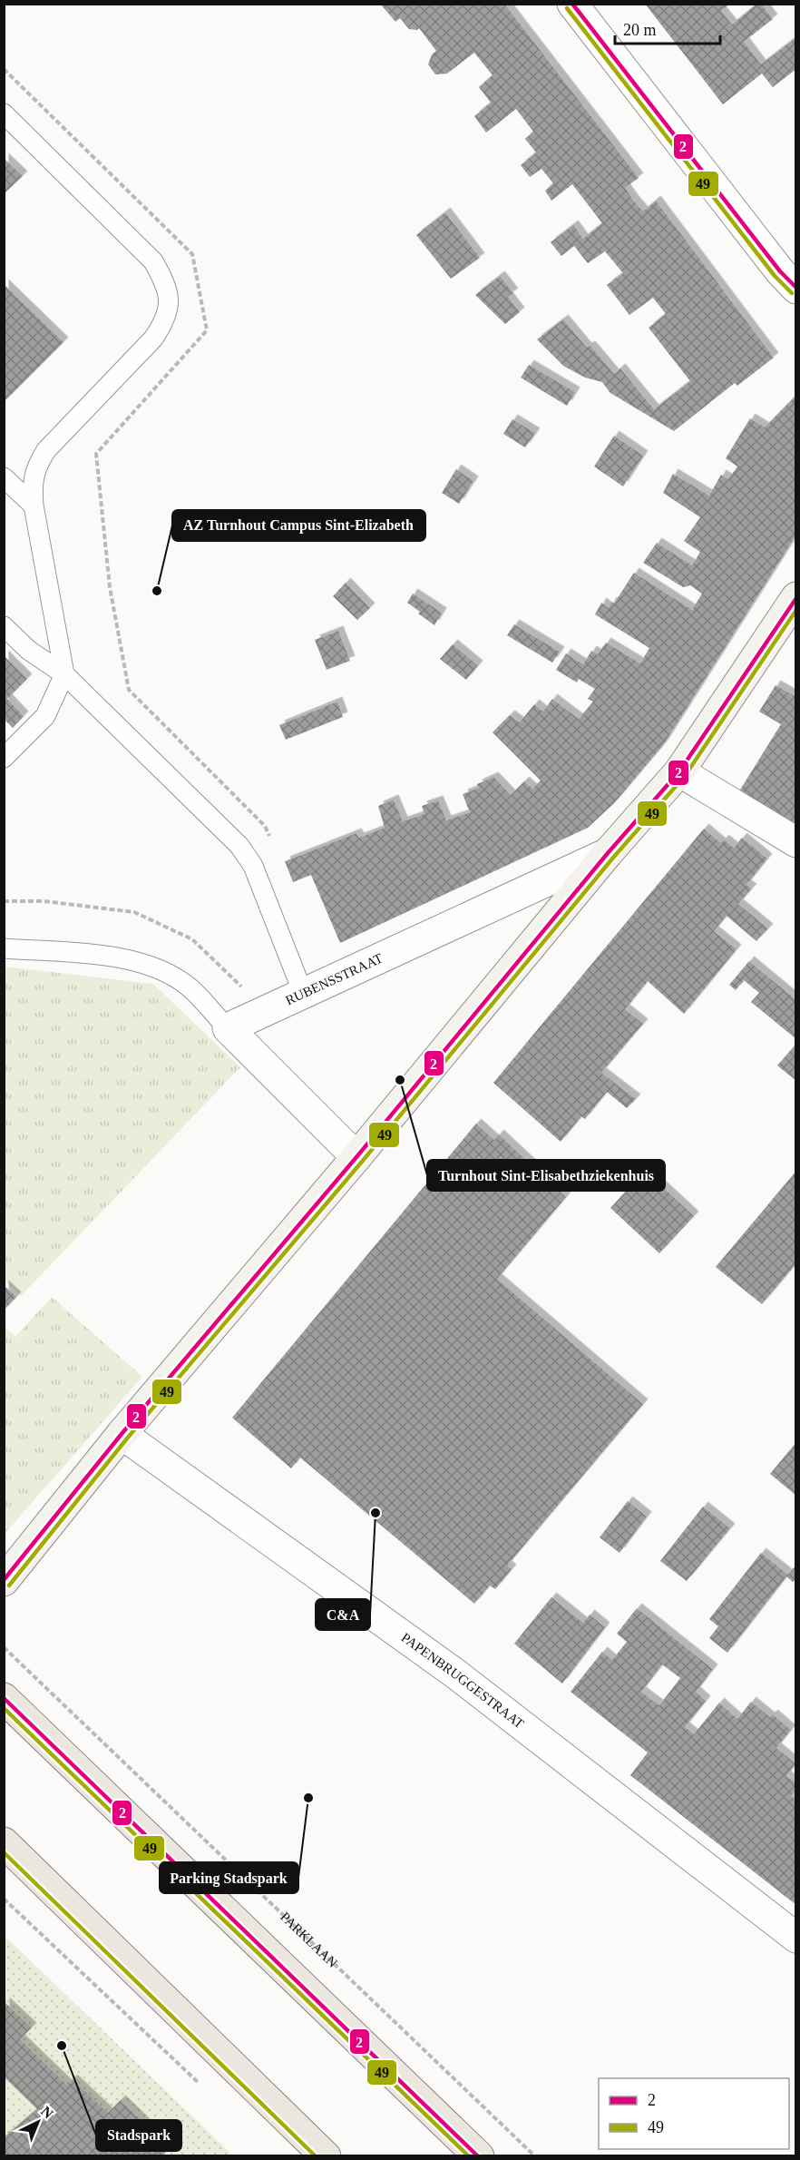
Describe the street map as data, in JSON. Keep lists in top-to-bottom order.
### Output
{
  "streets": {
    "street": ["RUBENSSTRAAT", "PAPENBRUGGESTRAAT"],
    "path": ["PARKLAAN"]
  },
  "crossings": [
    ["RUBENSSTRAAT", "PAPENBRUGGESTRAAT"]
  ],
  "places": [
    "AZ Turnhout Campus Sint-Elizabeth",
    "Turnhout Sint-Elisabethziekenhuis",
    "C&A",
    "Parking Stadspark",
    "Stadspark"
  ],
  "lines": ["transit line 2", "transit line 49"],
  "legend": ["2", "49"],
  "scale_bar": "20 m",
  "north": "top right"
}
